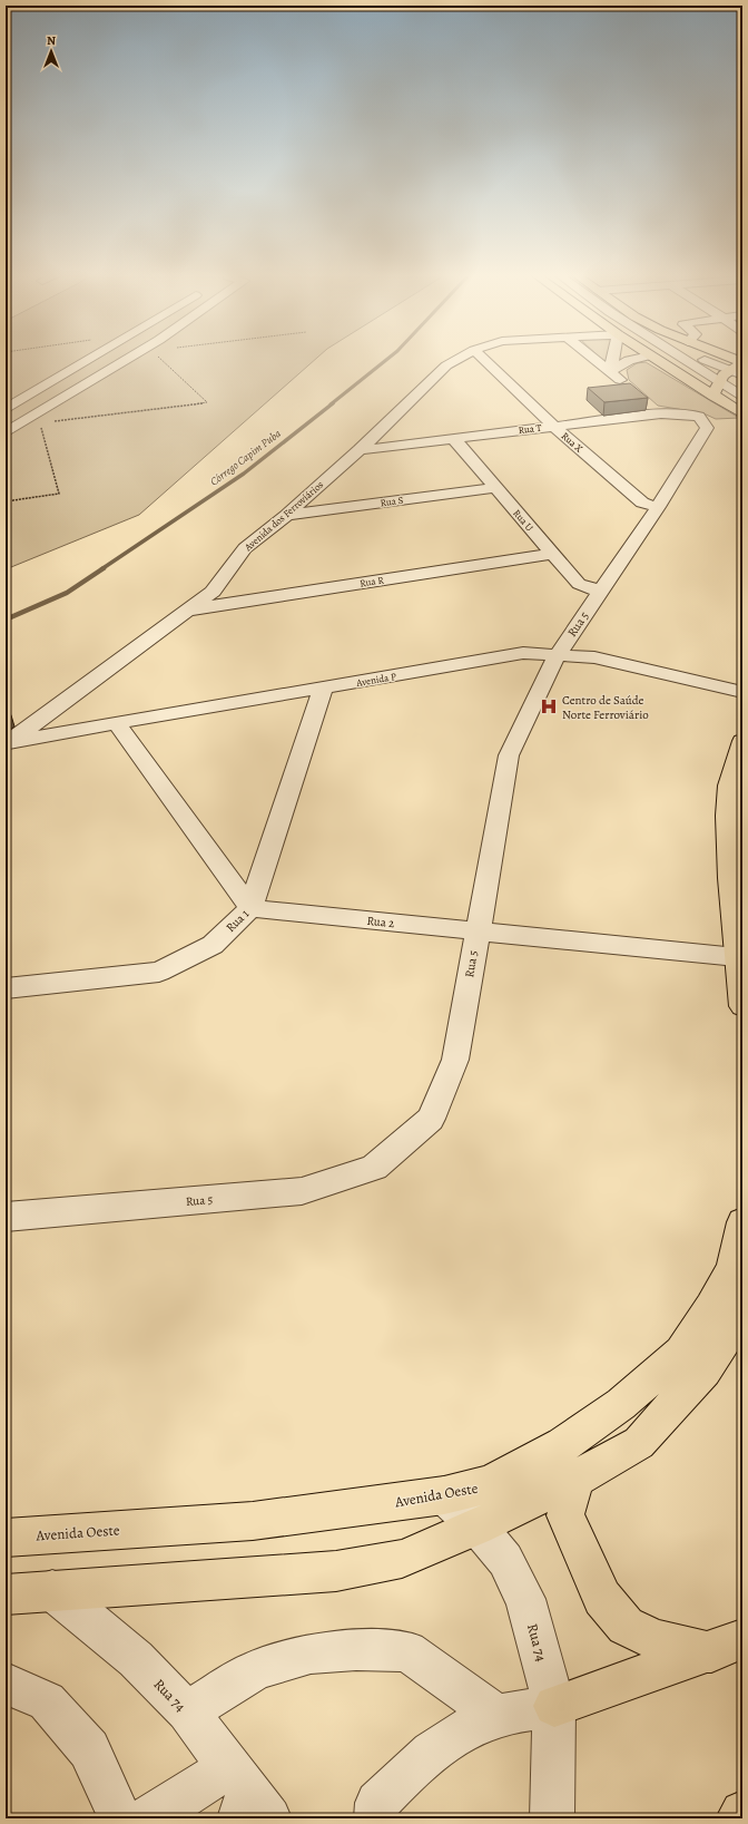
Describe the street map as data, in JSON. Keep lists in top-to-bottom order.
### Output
{
  "streets": {
    "main road": ["Avenida Oeste"],
    "street": [
      "Rua T",
      "Rua X",
      "Rua S",
      "Avenida dos Ferroviários",
      "Rua U",
      "Rua R",
      "Rua 5",
      "Avenida P",
      "Rua 1",
      "Rua 2",
      "Rua 74"
    ]
  },
  "crossings": [
    ["Rua T", "Rua X"],
    ["Rua T", "Avenida dos Ferroviários"],
    ["Rua T", "Rua U"],
    ["Rua T", "Rua 5"],
    ["Rua X", "Rua 5"],
    ["Rua S", "Avenida dos Ferroviários"],
    ["Rua S", "Rua U"],
    ["Avenida dos Ferroviários", "Rua R"],
    ["Avenida dos Ferroviários", "Avenida P"],
    ["Rua U", "Rua R"],
    ["Rua U", "Rua 5"],
    ["Rua 5", "Avenida P"],
    ["Rua 5", "Rua 2"],
    ["Avenida P", "Rua 1"],
    ["Rua 1", "Rua 2"],
    ["Avenida Oeste", "Rua 74"]
  ],
  "water": ["Córrego Capim Puba"],
  "places": {
    "hospital": ["Centro de Saúde Norte Ferroviário"]
  },
  "north": "top"
}
